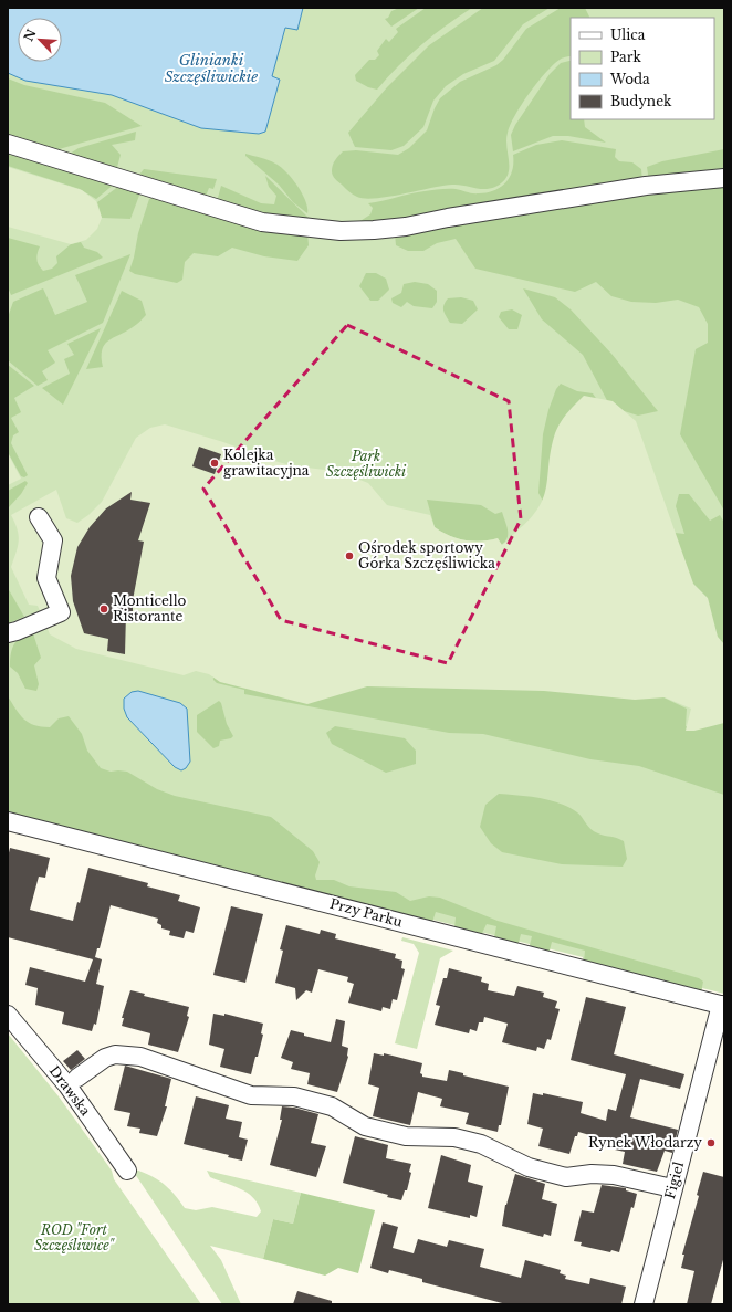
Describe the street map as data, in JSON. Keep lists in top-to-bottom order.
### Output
{
  "streets": {
    "street": ["Przy Parku", "Drawska", "Figiel"]
  },
  "crossings": [
    ["Przy Parku", "Figiel"]
  ],
  "water": ["Glinianki Szczęśliwickie"],
  "parks": ["Park Szczęśliwicki", "ROD \"Fort Szczęśliwice\""],
  "places": [
    "Kolejka grawitacyjna",
    "Ośrodek sportowy Górka Szczęśliwicka",
    "Monticello Ristorante",
    "Rynek Włodarzy"
  ],
  "legend": [
    "Ulica",
    "Park",
    "Woda",
    "Budynek"
  ],
  "north": "top left"
}
